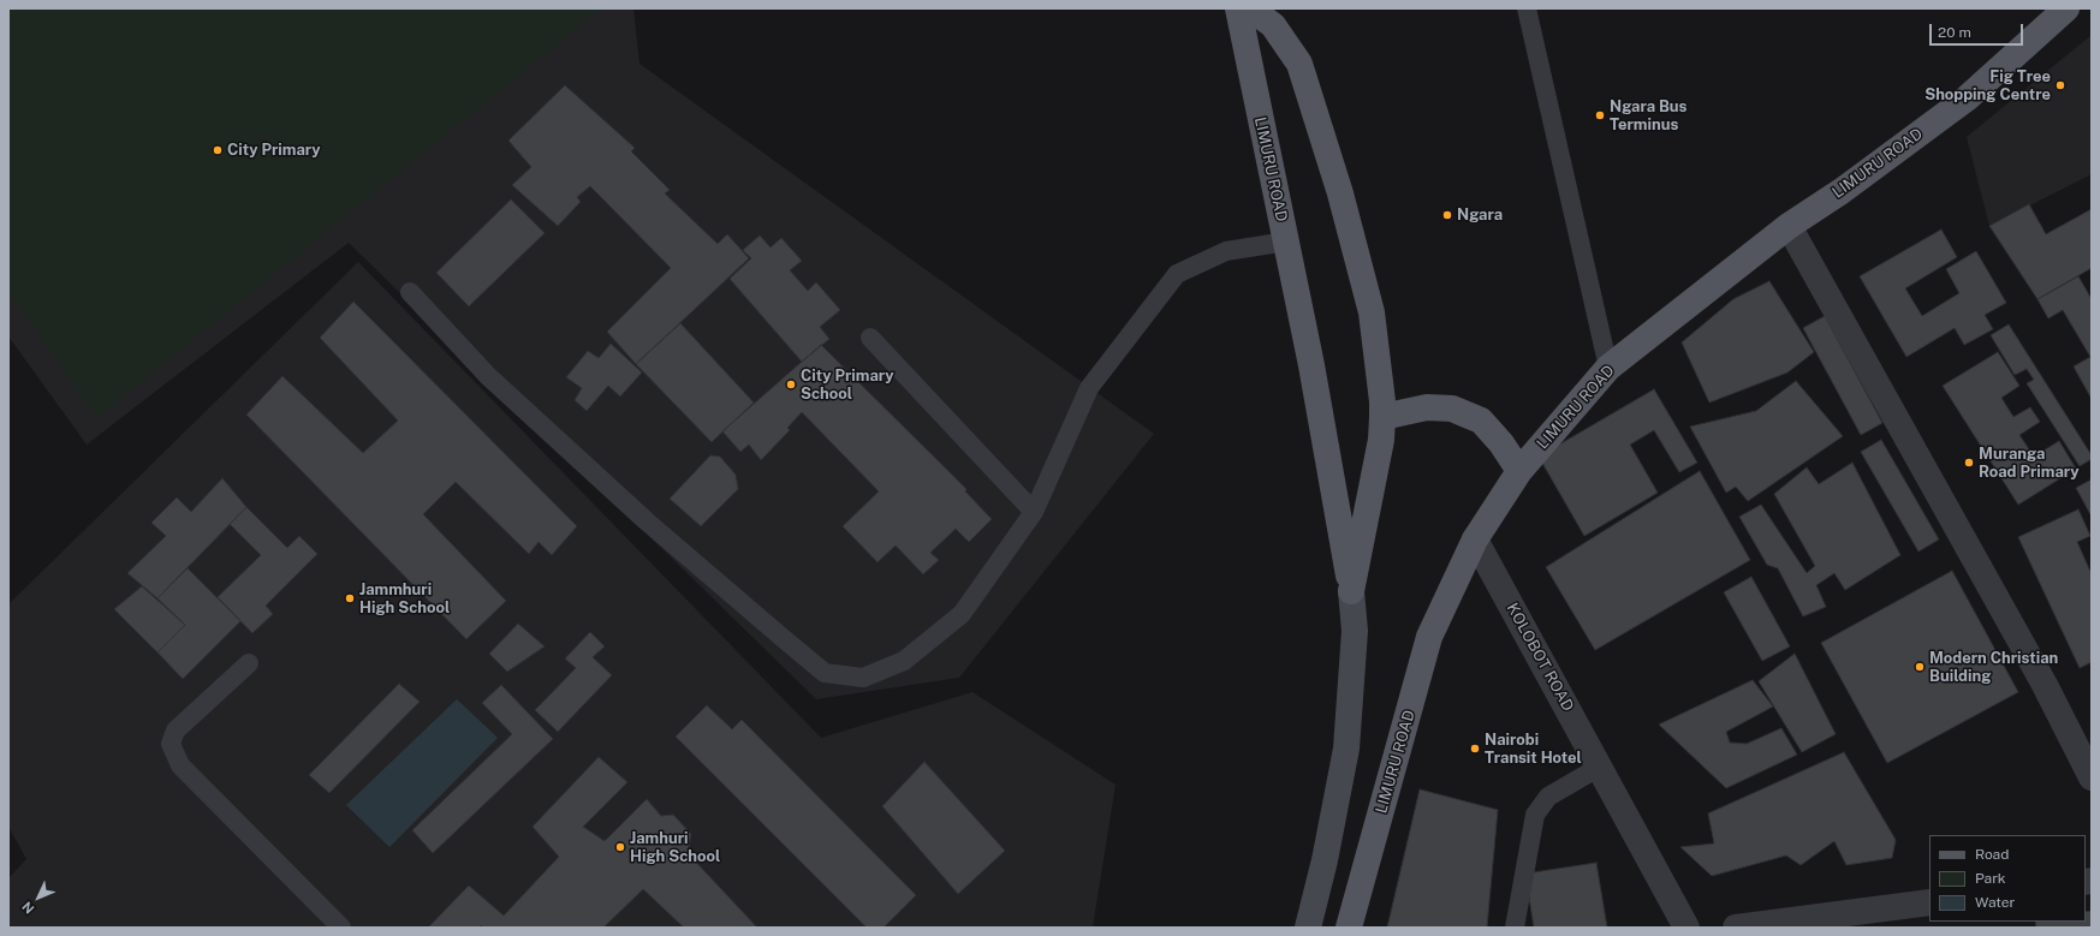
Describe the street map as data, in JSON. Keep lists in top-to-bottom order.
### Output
{
  "streets": {
    "main road": ["LIMURU ROAD"],
    "street": ["KOLOBOT ROAD"]
  },
  "crossings": [
    ["LIMURU ROAD", "KOLOBOT ROAD"]
  ],
  "places": [
    "Fig Tree Shopping Centre",
    "Ngara Bus Terminus",
    "City Primary",
    "Ngara",
    "City Primary School",
    "Muranga Road Primary",
    "Jammhuri High School",
    "Modern Christian Building",
    "Nairobi Transit Hotel",
    "Jamhuri High School"
  ],
  "legend": ["Road", "Park", "Water"],
  "scale_bar": "20 m",
  "north": "bottom left"
}
